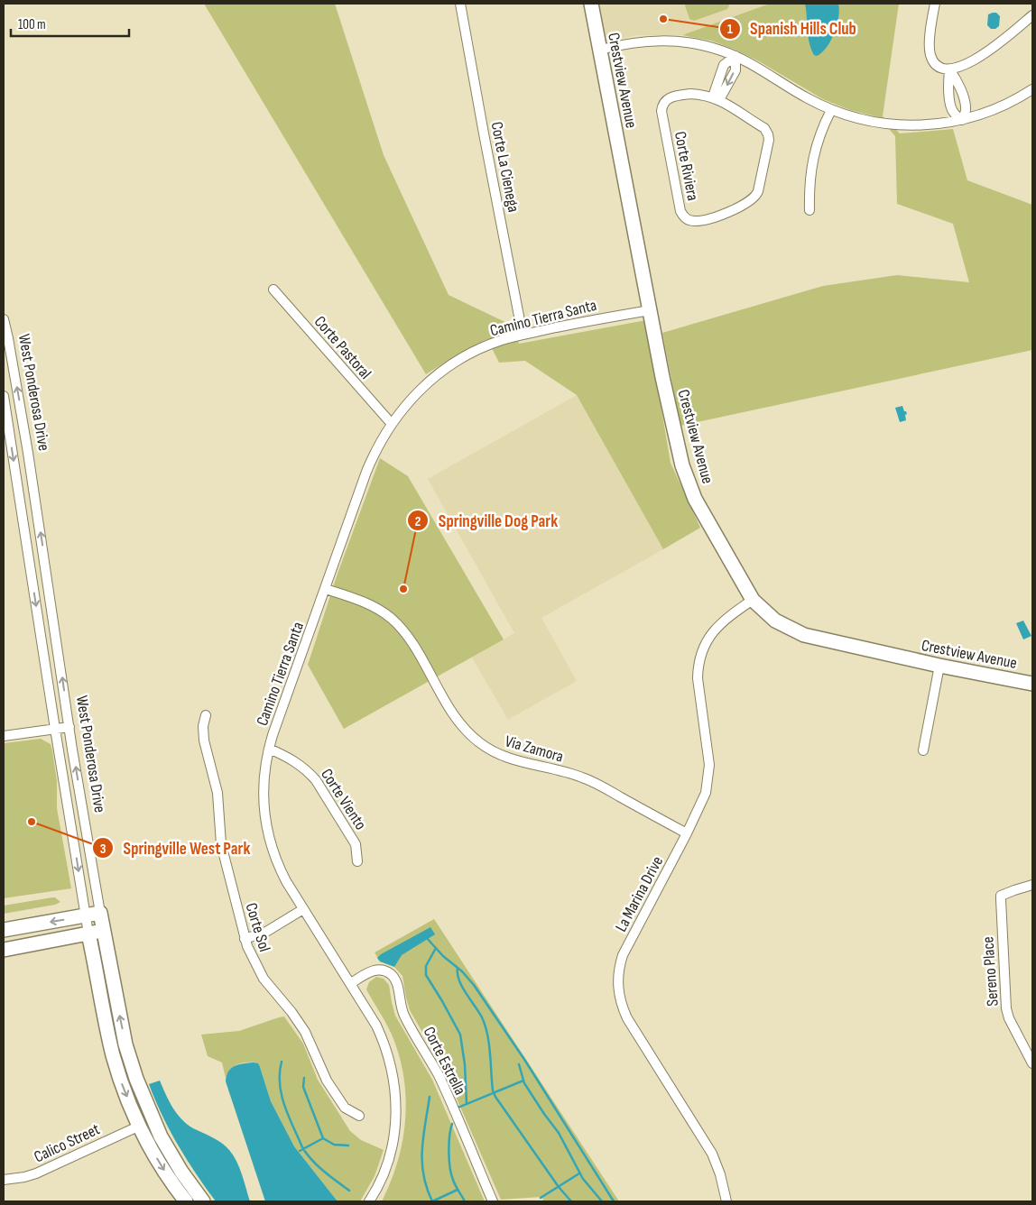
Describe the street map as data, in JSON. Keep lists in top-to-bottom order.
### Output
{
  "streets": {
    "street": [
      "Crestview Avenue",
      "Corte Riviera",
      "Corte La Cienega",
      "Camino Tierra Santa",
      "Corte Pastoral",
      "West Ponderosa Drive",
      "Via Zamora",
      "Corte Viento",
      "La Marina Drive",
      "Corte Sol",
      "Sereno Place",
      "Corte Estrella",
      "Calico Street"
    ]
  },
  "crossings": [
    ["Crestview Avenue", "Camino Tierra Santa"],
    ["Crestview Avenue", "La Marina Drive"],
    ["Corte La Cienega", "Camino Tierra Santa"],
    ["Camino Tierra Santa", "Corte Pastoral"],
    ["Camino Tierra Santa", "Via Zamora"],
    ["Camino Tierra Santa", "Corte Viento"],
    ["Camino Tierra Santa", "Corte Estrella"],
    ["West Ponderosa Drive", "Calico Street"],
    ["Via Zamora", "La Marina Drive"]
  ],
  "places": ["Spanish Hills Club", "Springville Dog Park", "Springville West Park"],
  "scale_bar": "100 m"
}
